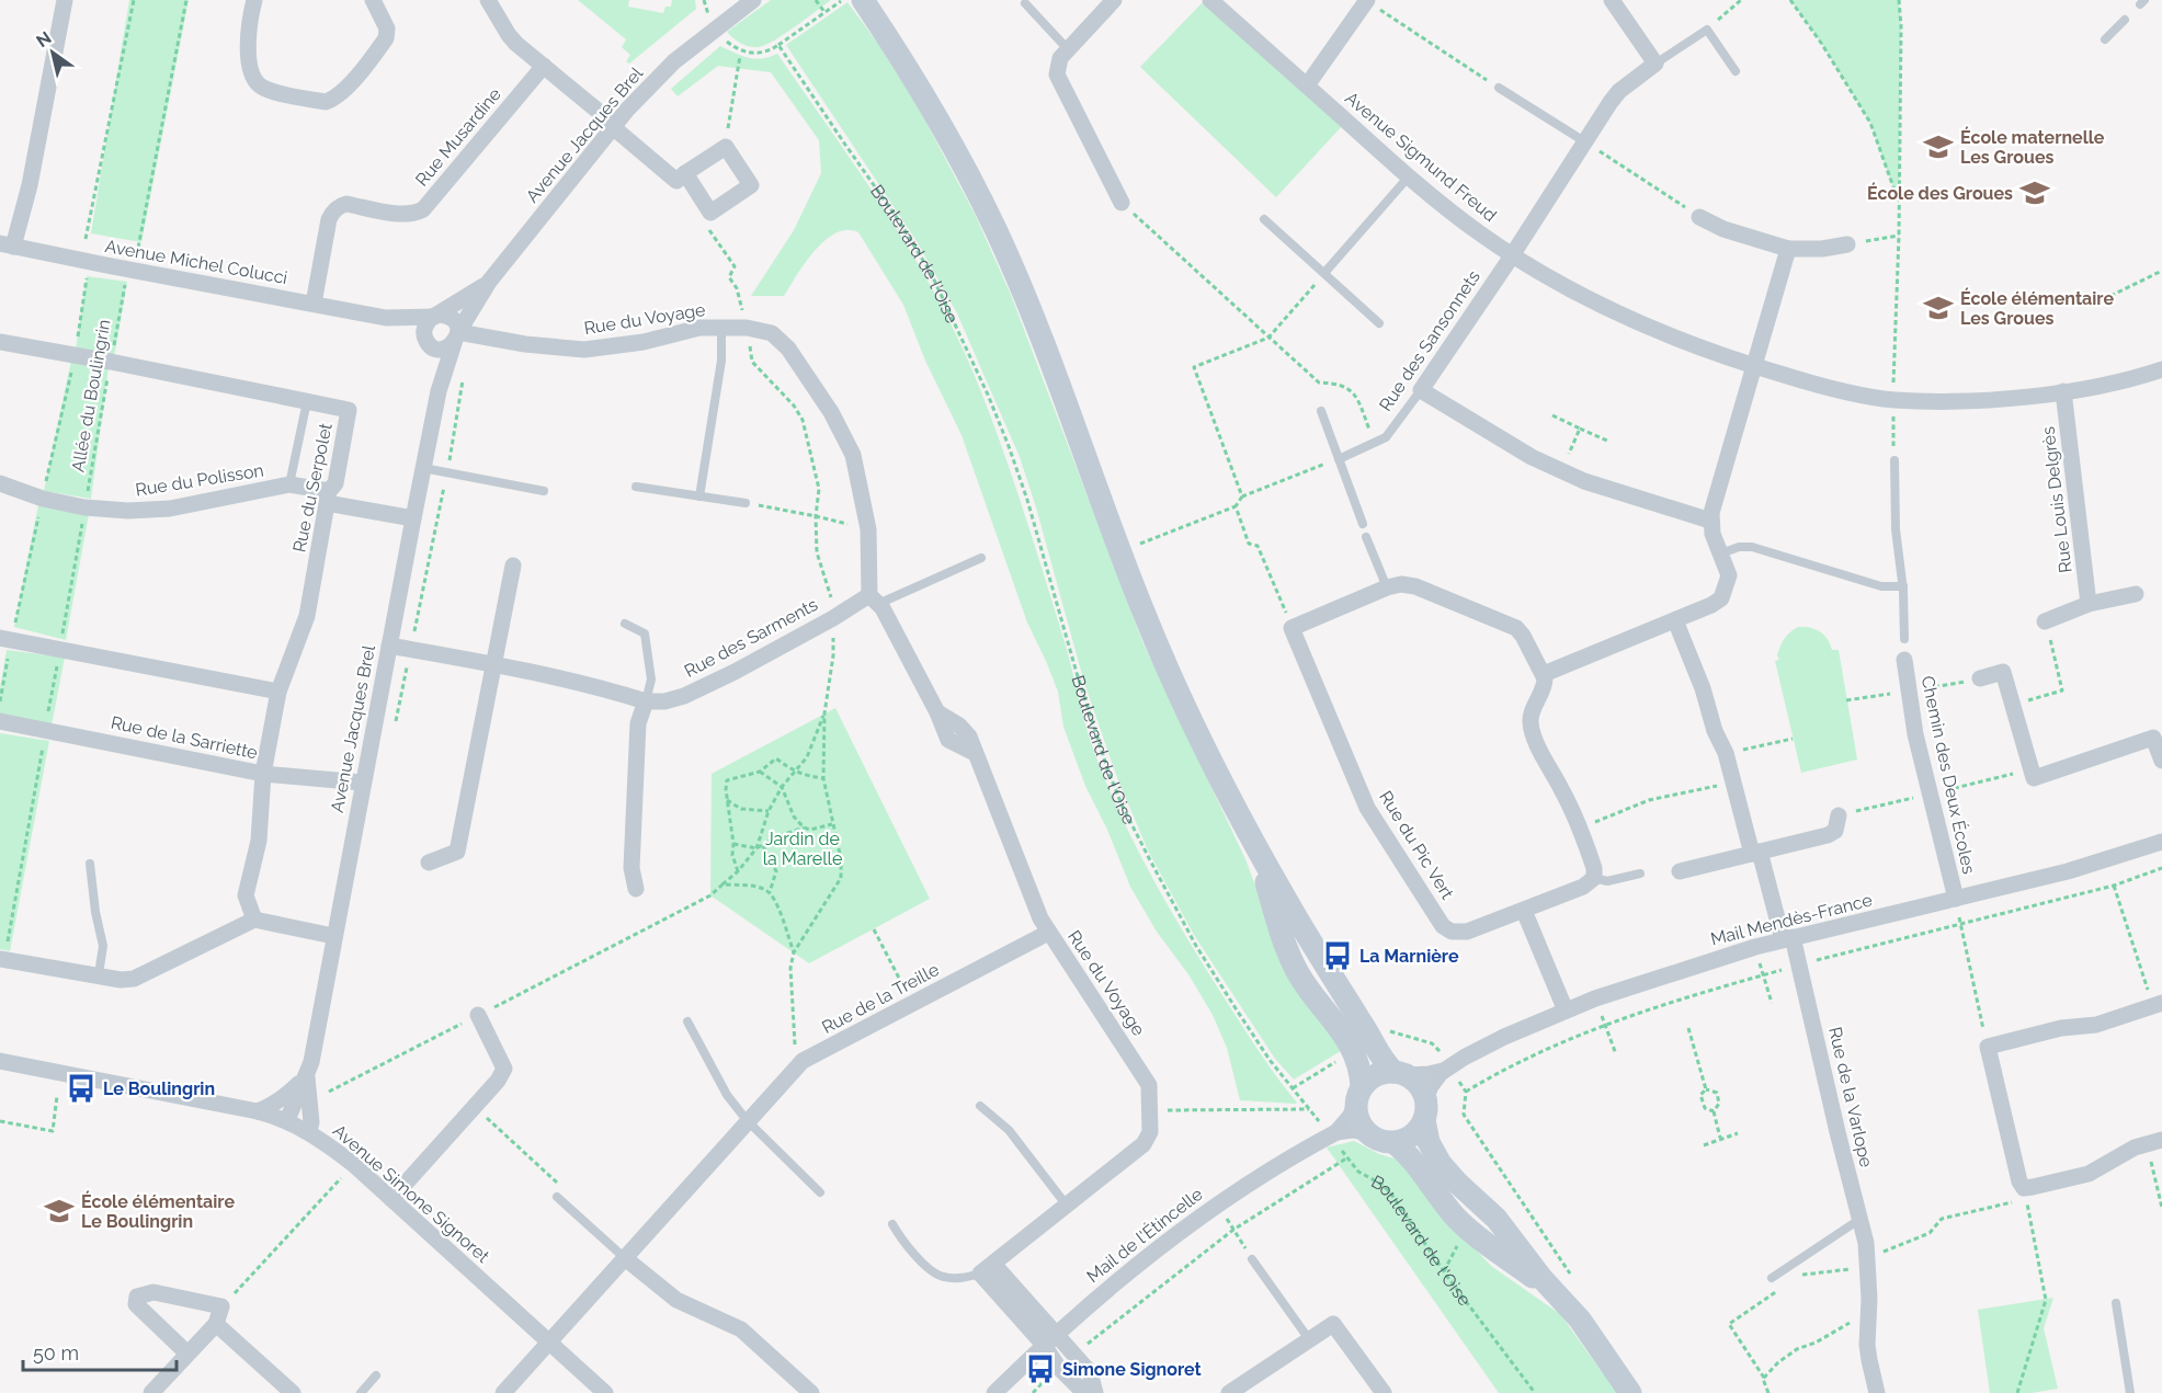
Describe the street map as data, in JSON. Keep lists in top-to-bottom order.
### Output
{
  "streets": {
    "street": [
      "Avenue Jacques Brel",
      "Rue Musardine",
      "Avenue Sigmund Freud",
      "Avenue Michel Colucci",
      "Rue du Voyage",
      "Rue des Sansonnets",
      "Rue du Polisson",
      "Rue du Serpolet",
      "Rue Louis Delgrès",
      "Rue des Sarments",
      "Rue de la Sarriette",
      "Chemin des Deux Écoles",
      "Rue du Pic Vert",
      "Mail Mendès-France",
      "Rue de la Treille",
      "Rue de la Varlope",
      "Avenue Simone Signoret",
      "Mail de l'Étincelle"
    ],
    "path": ["Boulevard de l'Oise", "Allée du Boulingrin"]
  },
  "crossings": [
    ["Avenue Jacques Brel", "Avenue Michel Colucci"],
    ["Avenue Jacques Brel", "Rue du Voyage"],
    ["Avenue Jacques Brel", "Rue du Polisson"],
    ["Avenue Jacques Brel", "Rue des Sarments"],
    ["Avenue Jacques Brel", "Rue de la Sarriette"],
    ["Avenue Jacques Brel", "Avenue Simone Signoret"],
    ["Rue Musardine", "Avenue Michel Colucci"],
    ["Avenue Sigmund Freud", "Rue des Sansonnets"],
    ["Avenue Sigmund Freud", "Rue Louis Delgrès"],
    ["Boulevard de l'Oise", "Mail de l'Étincelle"],
    ["Avenue Michel Colucci", "Rue du Voyage"],
    ["Rue du Voyage", "Rue des Sarments"],
    ["Rue du Voyage", "Rue de la Treille"],
    ["Allée du Boulingrin", "Rue du Polisson"],
    ["Allée du Boulingrin", "Rue du Serpolet"],
    ["Rue du Polisson", "Rue du Serpolet"],
    ["Rue du Serpolet", "Rue de la Sarriette"],
    ["Chemin des Deux Écoles", "Mail Mendès-France"],
    ["Mail Mendès-France", "Rue de la Varlope"],
    ["Mail Mendès-France", "Mail de l'Étincelle"],
    ["Rue de la Treille", "Avenue Simone Signoret"]
  ],
  "parks": ["Jardin de la Marelle"],
  "places": {
    "school or university": [
      "École maternelle Les Groues",
      "École des Groues",
      "École élémentaire Les Groues",
      "École élémentaire Le Boulingrin"
    ],
    "bus stop": ["La Marnière", "Le Boulingrin", "Simone Signoret"]
  },
  "scale_bar": "50 m",
  "north": "top left"
}
